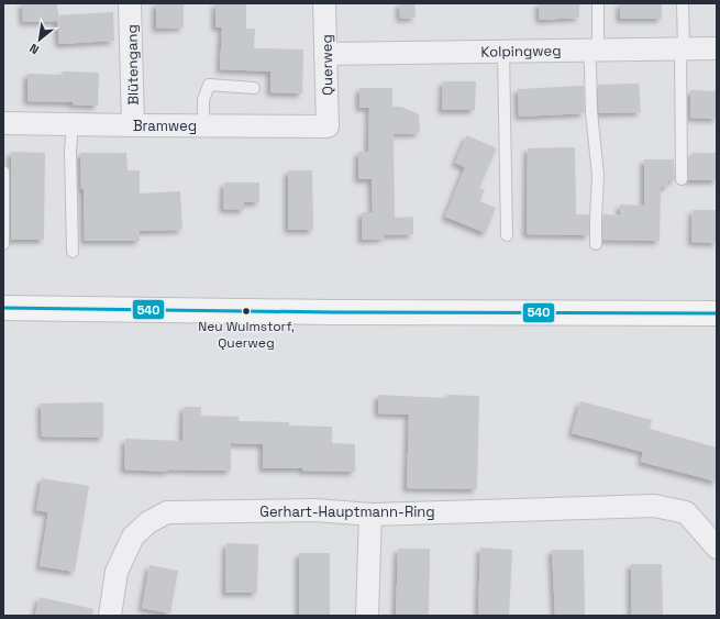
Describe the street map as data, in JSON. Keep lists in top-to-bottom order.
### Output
{
  "streets": {
    "street": [
      "Kolpingweg",
      "Blütengang",
      "Querweg",
      "Bramweg",
      "Gerhart-Hauptmann-Ring"
    ]
  },
  "crossings": [
    ["Kolpingweg", "Querweg"],
    ["Blütengang", "Bramweg"],
    ["Querweg", "Bramweg"]
  ],
  "places": ["Neu Wulmstorf, Querweg"],
  "lines": ["transit line 540"],
  "north": "bottom left"
}
